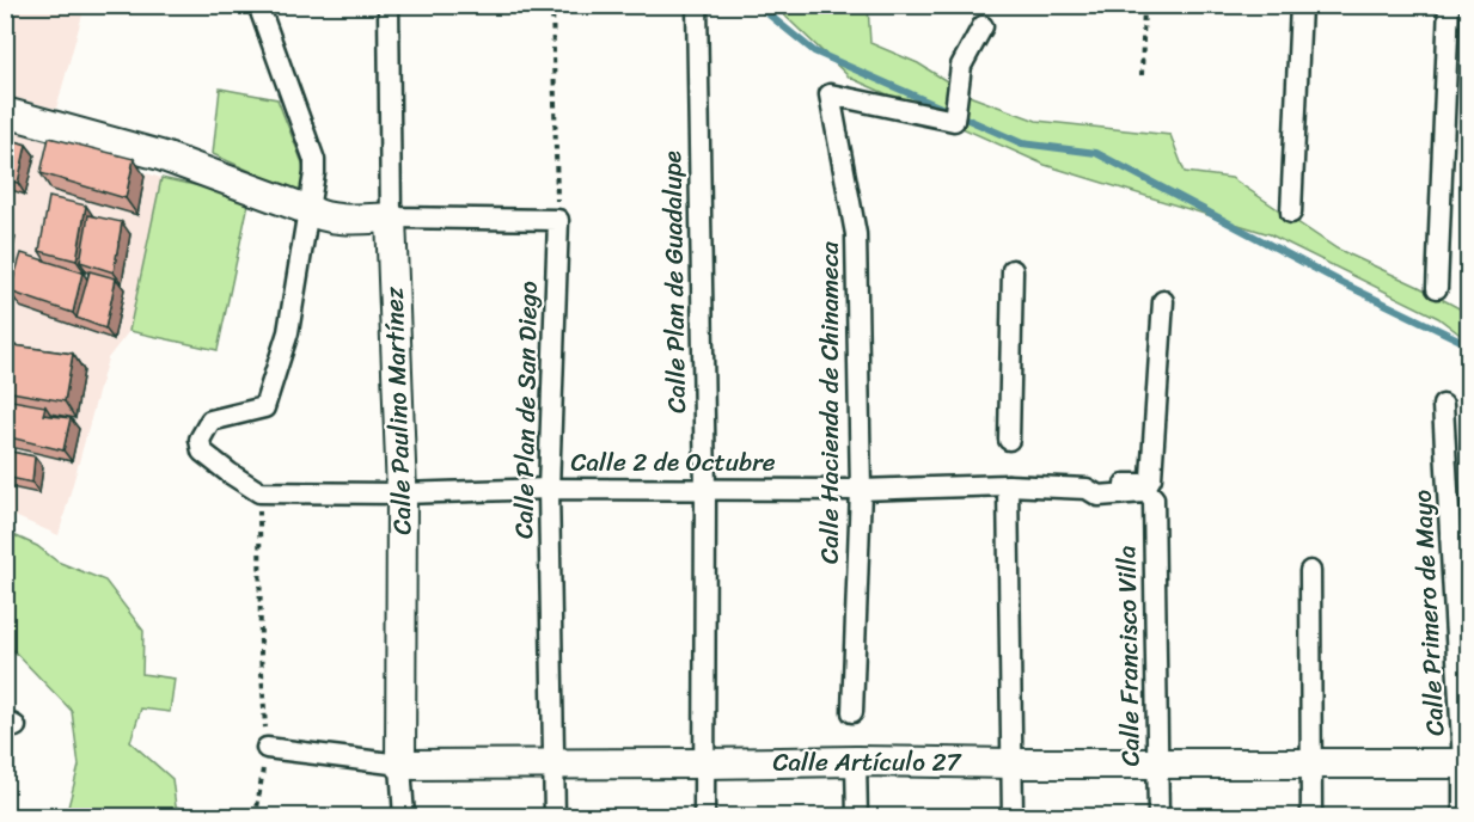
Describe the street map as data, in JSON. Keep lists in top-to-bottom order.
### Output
{
  "streets": {
    "street": [
      "Calle Plan de Guadalupe",
      "Calle Hacienda de Chinameca",
      "Calle Plan de San Diego",
      "Calle Paulino Martínez",
      "Calle 2 de Octubre",
      "Calle Primero de Mayo",
      "Calle Francisco Villa",
      "Calle Artículo 27"
    ]
  },
  "crossings": [
    ["Calle Plan de Guadalupe", "Calle 2 de Octubre"],
    ["Calle Plan de Guadalupe", "Calle Artículo 27"],
    ["Calle Hacienda de Chinameca", "Calle 2 de Octubre"],
    ["Calle Plan de San Diego", "Calle 2 de Octubre"],
    ["Calle Plan de San Diego", "Calle Artículo 27"],
    ["Calle Paulino Martínez", "Calle 2 de Octubre"],
    ["Calle Paulino Martínez", "Calle Artículo 27"],
    ["Calle 2 de Octubre", "Calle Francisco Villa"],
    ["Calle Primero de Mayo", "Calle Artículo 27"],
    ["Calle Francisco Villa", "Calle Artículo 27"]
  ]
}
